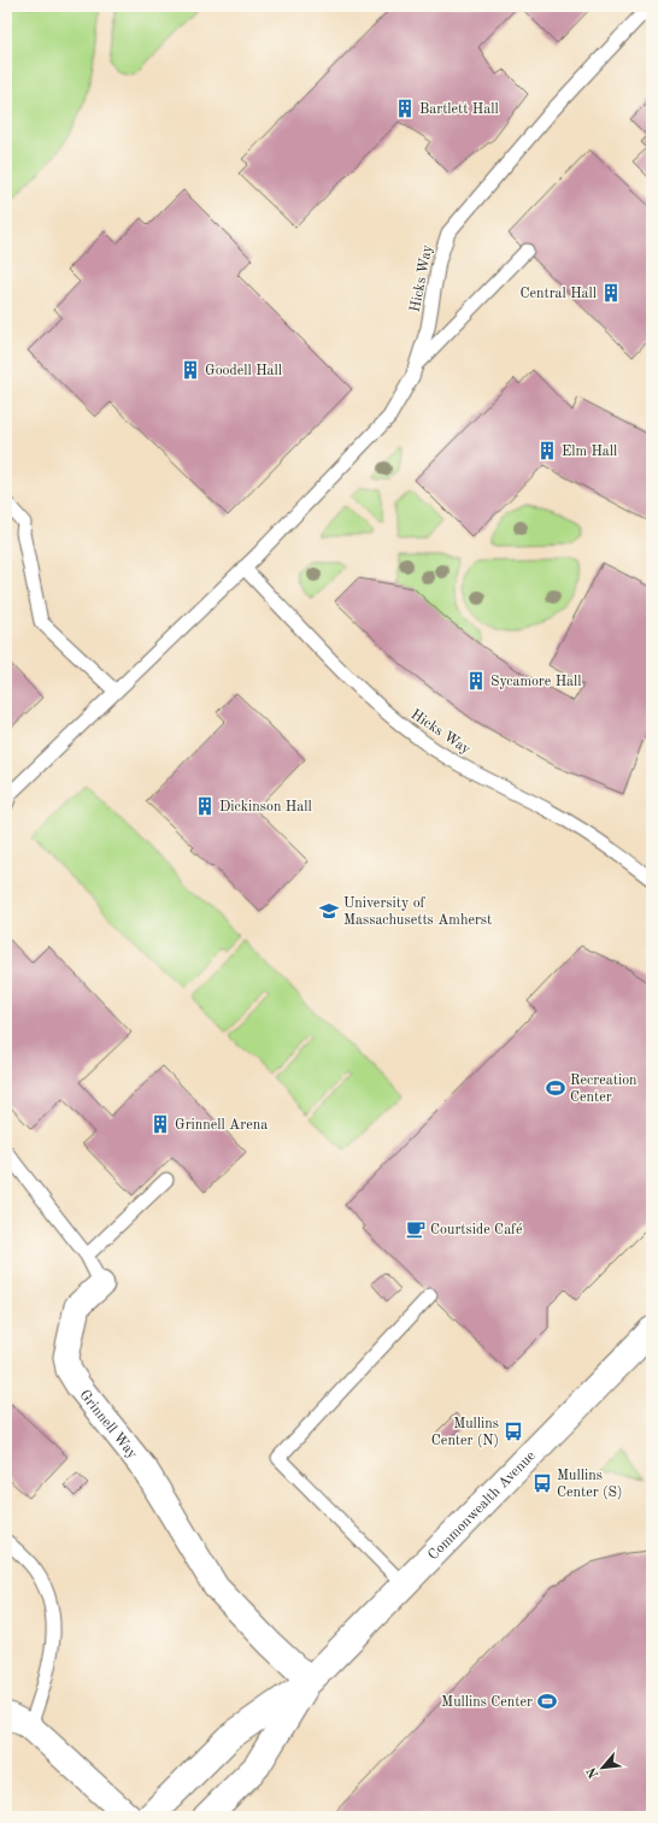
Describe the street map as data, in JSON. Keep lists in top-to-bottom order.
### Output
{
  "streets": {
    "main road": ["Commonwealth Avenue"],
    "street": ["Grinnell Way"],
    "lane": ["Hicks Way"]
  },
  "crossings": [
    ["Grinnell Way", "Commonwealth Avenue"]
  ],
  "places": {
    "building": [
      "Bartlett Hall",
      "Central Hall",
      "Goodell Hall",
      "Elm Hall",
      "Sycamore Hall",
      "Dickinson Hall",
      "Grinnell Arena"
    ],
    "school or university": ["University of Massachusetts Amherst"],
    "sports": ["Recreation Center", "Mullins Center"],
    "cafe": ["Courtside Café"],
    "bus stop": ["Mullins Center (N)", "Mullins Center (S)"]
  },
  "north": "bottom left"
}
